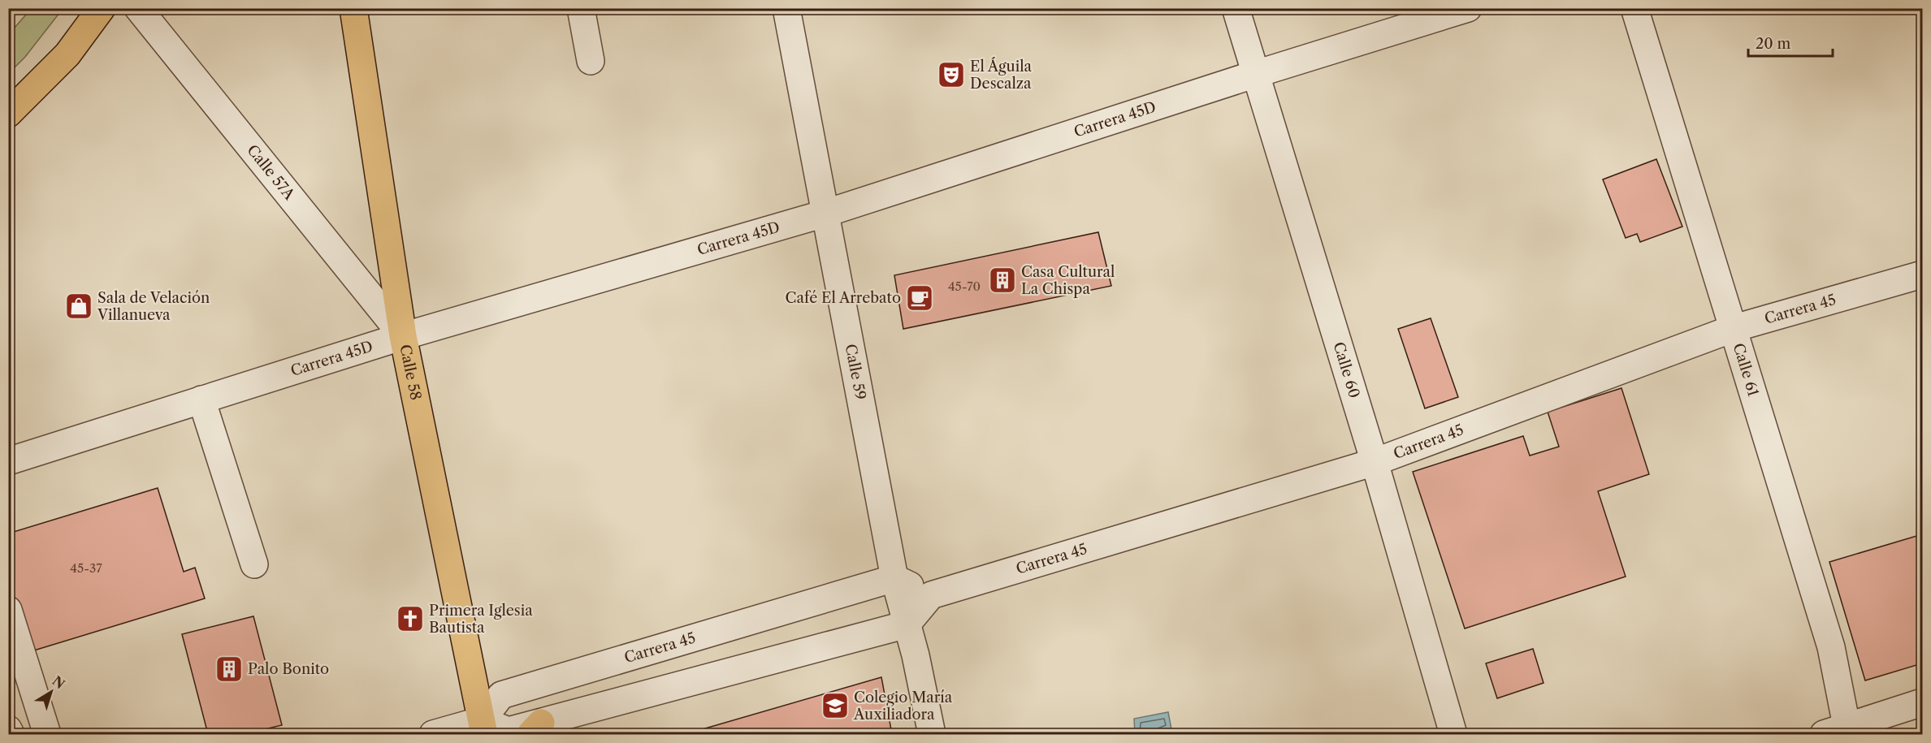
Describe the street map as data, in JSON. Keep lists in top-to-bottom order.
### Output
{
  "streets": {
    "main road": ["Calle 58"],
    "street": [
      "Carrera 45D",
      "Calle 57A",
      "Carrera 45",
      "Calle 61",
      "Calle 60",
      "Calle 59"
    ]
  },
  "crossings": [
    ["Carrera 45D", "Calle 57A"],
    ["Carrera 45D", "Calle 60"],
    ["Carrera 45D", "Calle 58"],
    ["Carrera 45D", "Calle 59"],
    ["Calle 57A", "Calle 58"],
    ["Carrera 45", "Calle 61"],
    ["Carrera 45", "Calle 60"],
    ["Carrera 45", "Calle 58"],
    ["Carrera 45", "Calle 59"]
  ],
  "places": {
    "theatre": ["El Águila Descalza"],
    "building": ["Casa Cultural La Chispa", "Palo Bonito"],
    "cafe": ["Café El Arrebato"],
    "shop": ["Sala de Velación Villanueva"],
    "church": ["Primera Iglesia Bautista"],
    "school or university": ["Colegio María Auxiliadora"]
  },
  "house_numbers": ["45-70", "45-37"],
  "scale_bar": "20 m",
  "north": "top right"
}
